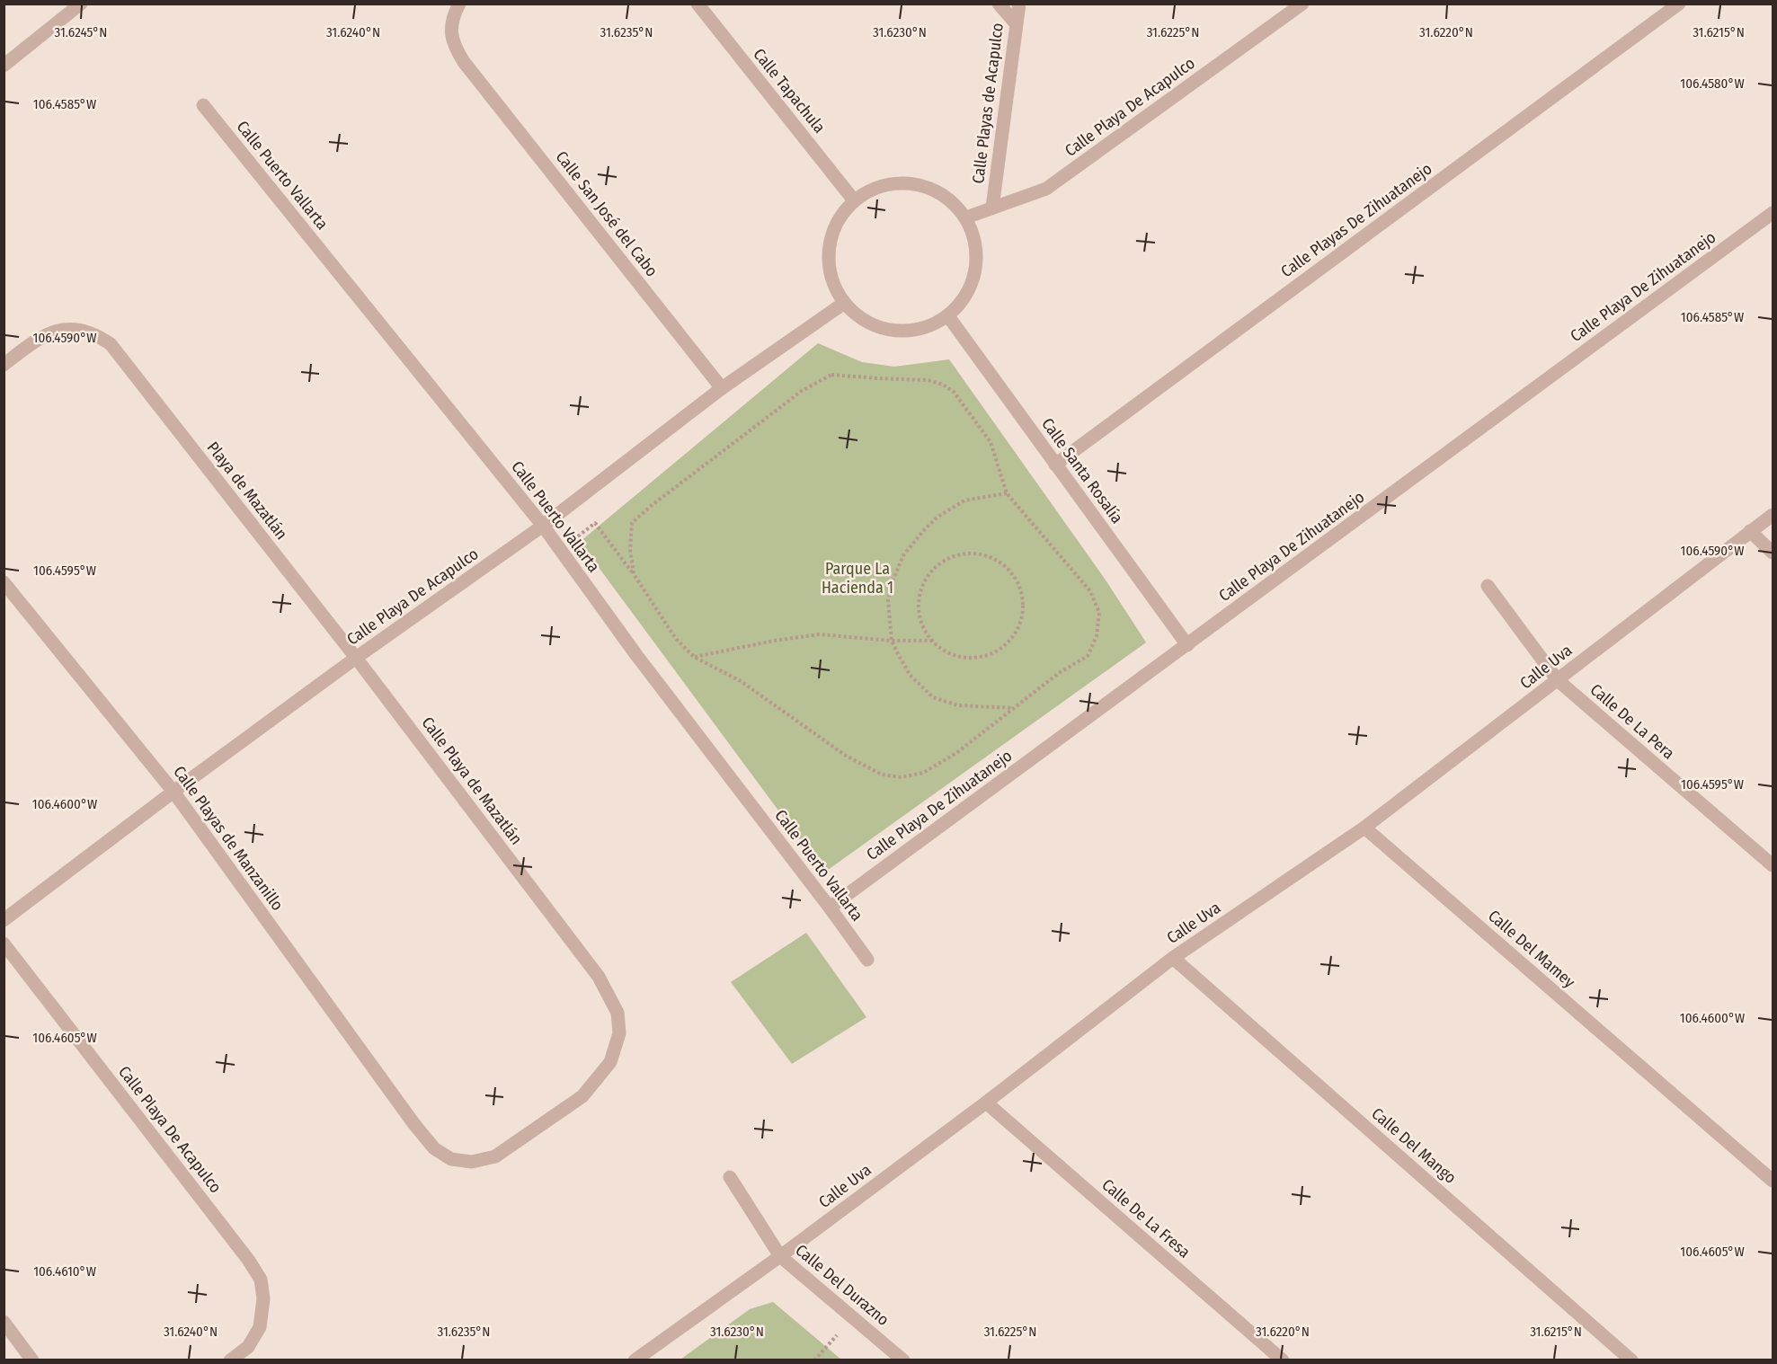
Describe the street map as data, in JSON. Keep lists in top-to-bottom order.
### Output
{
  "streets": {
    "street": [
      "Calle Tapachula",
      "Calle Playas de Acapulco",
      "Calle Playa De Acapulco",
      "Calle Puerto Vallarta",
      "Calle San José del Cabo",
      "Calle Playas De Zihuatanejo",
      "Calle Playa De Zihuatanejo",
      "Calle Santa Rosalía",
      "Playa de Mazatlán",
      "Calle Uva",
      "Calle De La Pera",
      "Calle Playa de Mazatlán",
      "Calle Playas de Manzanillo",
      "Calle Del Mamey",
      "Calle Del Mango",
      "Calle De La Fresa",
      "Calle Del Durazno"
    ]
  },
  "crossings": [
    ["Calle Tapachula", "Calle Playa De Acapulco"],
    ["Calle Tapachula", "Calle Santa Rosalía"],
    ["Calle Playas de Acapulco", "Calle Playa De Acapulco"],
    ["Calle Playa De Acapulco", "Calle Puerto Vallarta"],
    ["Calle Playa De Acapulco", "Calle San José del Cabo"],
    ["Calle Playa De Acapulco", "Calle Santa Rosalía"],
    ["Calle Playa De Acapulco", "Playa de Mazatlán"],
    ["Calle Playa De Acapulco", "Calle Playa de Mazatlán"],
    ["Calle Playa De Acapulco", "Calle Playas de Manzanillo"],
    ["Calle Puerto Vallarta", "Calle Playa De Zihuatanejo"],
    ["Calle Playas De Zihuatanejo", "Calle Santa Rosalía"],
    ["Calle Playa De Zihuatanejo", "Calle Santa Rosalía"],
    ["Playa de Mazatlán", "Calle Playa de Mazatlán"],
    ["Calle Uva", "Calle De La Pera"],
    ["Calle Uva", "Calle Del Mamey"],
    ["Calle Uva", "Calle Del Mango"],
    ["Calle Uva", "Calle De La Fresa"],
    ["Calle Uva", "Calle Del Durazno"],
    ["Calle Playa de Mazatlán", "Calle Playas de Manzanillo"]
  ],
  "parks": ["Parque La Hacienda 1"],
  "coordinates": [
    "31.6245°N",
    "31.6240°N",
    "31.6235°N",
    "31.6230°N",
    "31.6225°N",
    "31.6220°N",
    "31.6215°N",
    "106.4580°W",
    "106.4585°W",
    "106.4590°W",
    "106.4595°W",
    "106.4600°W",
    "106.4605°W",
    "106.4610°W"
  ]
}
